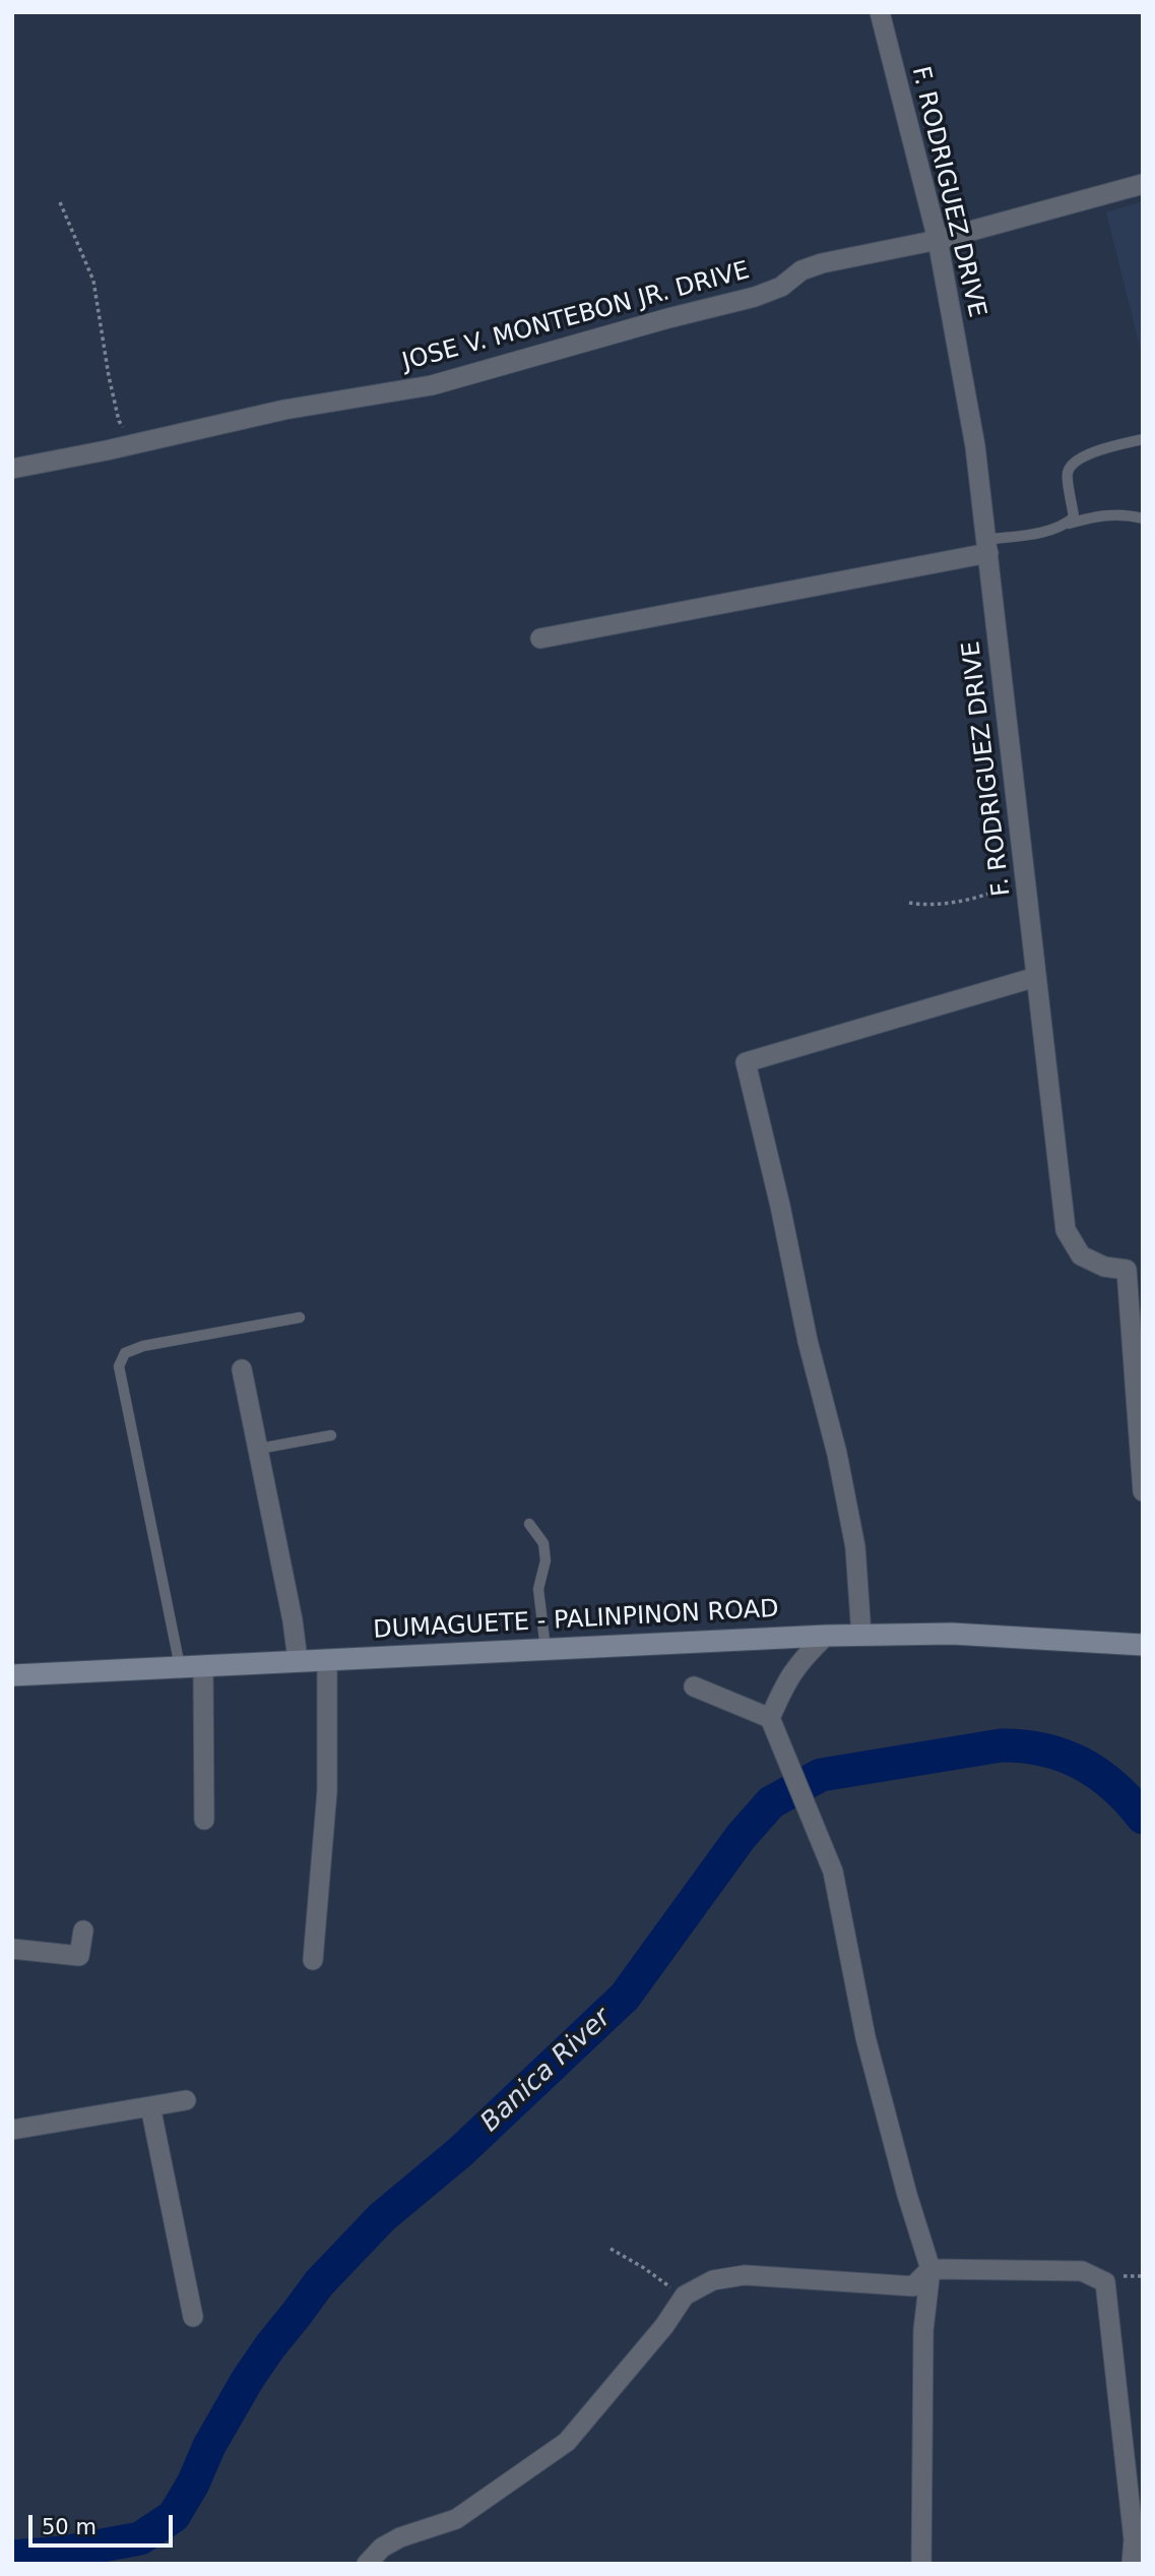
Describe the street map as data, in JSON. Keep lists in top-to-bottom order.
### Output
{
  "streets": {
    "main road": ["DUMAGUETE - PALINPINON ROAD"],
    "street": ["F. RODRIGUEZ DRIVE", "JOSE V. MONTEBON JR. DRIVE"]
  },
  "crossings": [
    ["F. RODRIGUEZ DRIVE", "JOSE V. MONTEBON JR. DRIVE"]
  ],
  "water": ["Banica River"],
  "scale_bar": "50 m"
}
